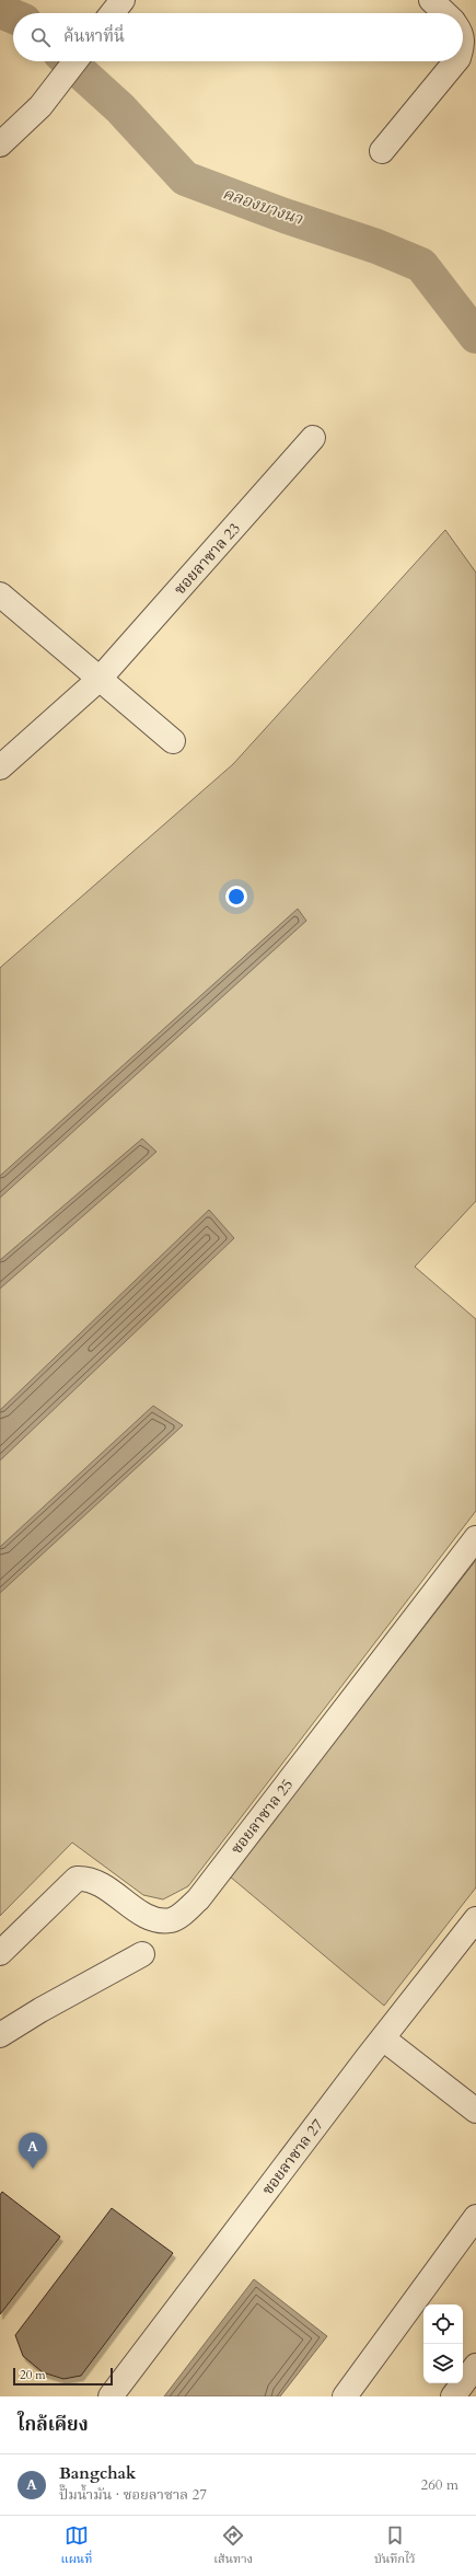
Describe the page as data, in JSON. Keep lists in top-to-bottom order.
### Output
{
  "streets": {
    "street": ["ซอยลาซาล 23", "ซอยลาซาล 25", "ซอยลาซาล 27"]
  },
  "water": ["คลองบางนา"],
  "scale_bar": "20 m",
  "page": {
    "search": "ค้นหาที่นี่",
    "pins": "A",
    "scale": "20 m",
    "heading": "ใกล้เคียง",
    "list": [
      {
        "mark": "A",
        "name": "Bangchak",
        "note": "ปั๊มน้ำมัน · ซอยลาซาล 27",
        "value": "260 m"
      }
    ],
    "nav": ["แผนที่", "เส้นทาง", "บันทึกไว้"]
  }
}
